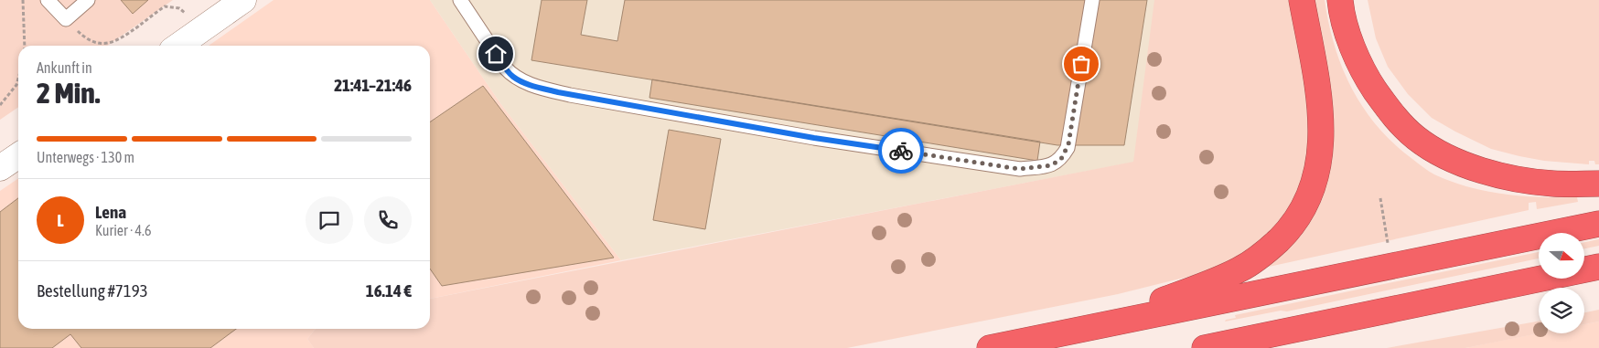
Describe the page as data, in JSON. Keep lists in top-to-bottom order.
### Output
{
  "north": "right",
  "page": {
    "heading": ["2 Min.", "Ankunft in", "21:41–21:46"],
    "panel": [
      "Lena",
      "Kurier · 4.6",
      "Bestellung #7193",
      "16.14 €"
    ],
    "bar": "Unterwegs · 130 m",
    "round": "L"
  }
}
